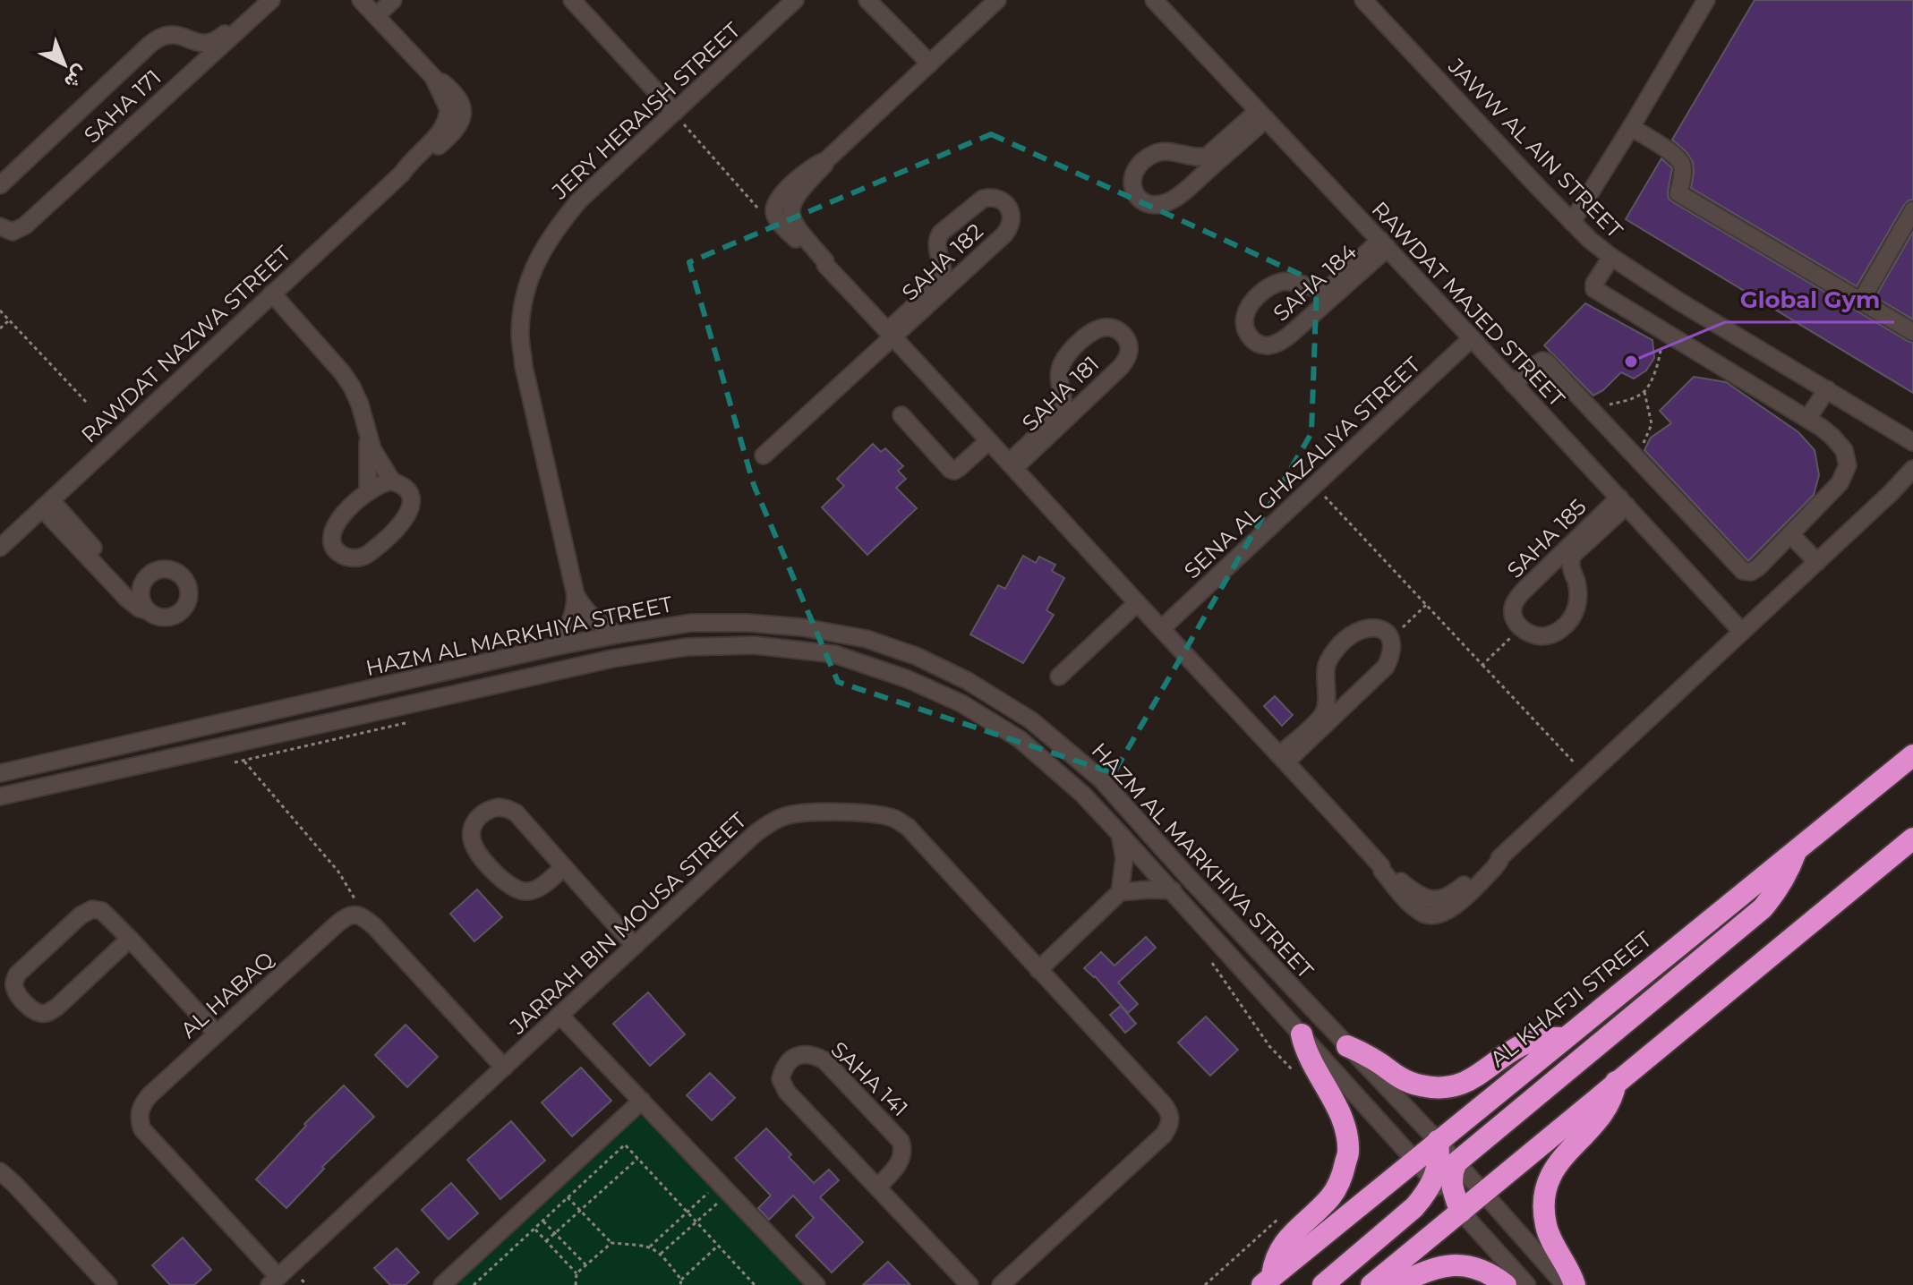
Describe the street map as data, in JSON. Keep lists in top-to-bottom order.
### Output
{
  "streets": {
    "highway": ["AL KHAFJI STREET"],
    "street": [
      "SAHA 171",
      "JERY HERAISH STREET",
      "JAWW AL AIN STREET",
      "SAHA 182",
      "SAHA 184",
      "RAWDAT MAJED STREET",
      "RAWDAT NAZWA STREET",
      "SAHA 181",
      "SENA AL GHAZALIYA STREET",
      "SAHA 185",
      "HAZM AL MARKHIYA STREET",
      "JARRAH BIN MOUSA STREET",
      "AL HABAQ",
      "SAHA 141"
    ]
  },
  "crossings": [
    ["JERY HERAISH STREET", "HAZM AL MARKHIYA STREET"],
    ["SAHA 184", "RAWDAT MAJED STREET"],
    ["RAWDAT MAJED STREET", "SENA AL GHAZALIYA STREET"],
    ["RAWDAT MAJED STREET", "SAHA 185"],
    ["HAZM AL MARKHIYA STREET", "AL KHAFJI STREET"],
    ["JARRAH BIN MOUSA STREET", "AL HABAQ"]
  ],
  "places": ["Global Gym"],
  "north": "bottom right"
}
